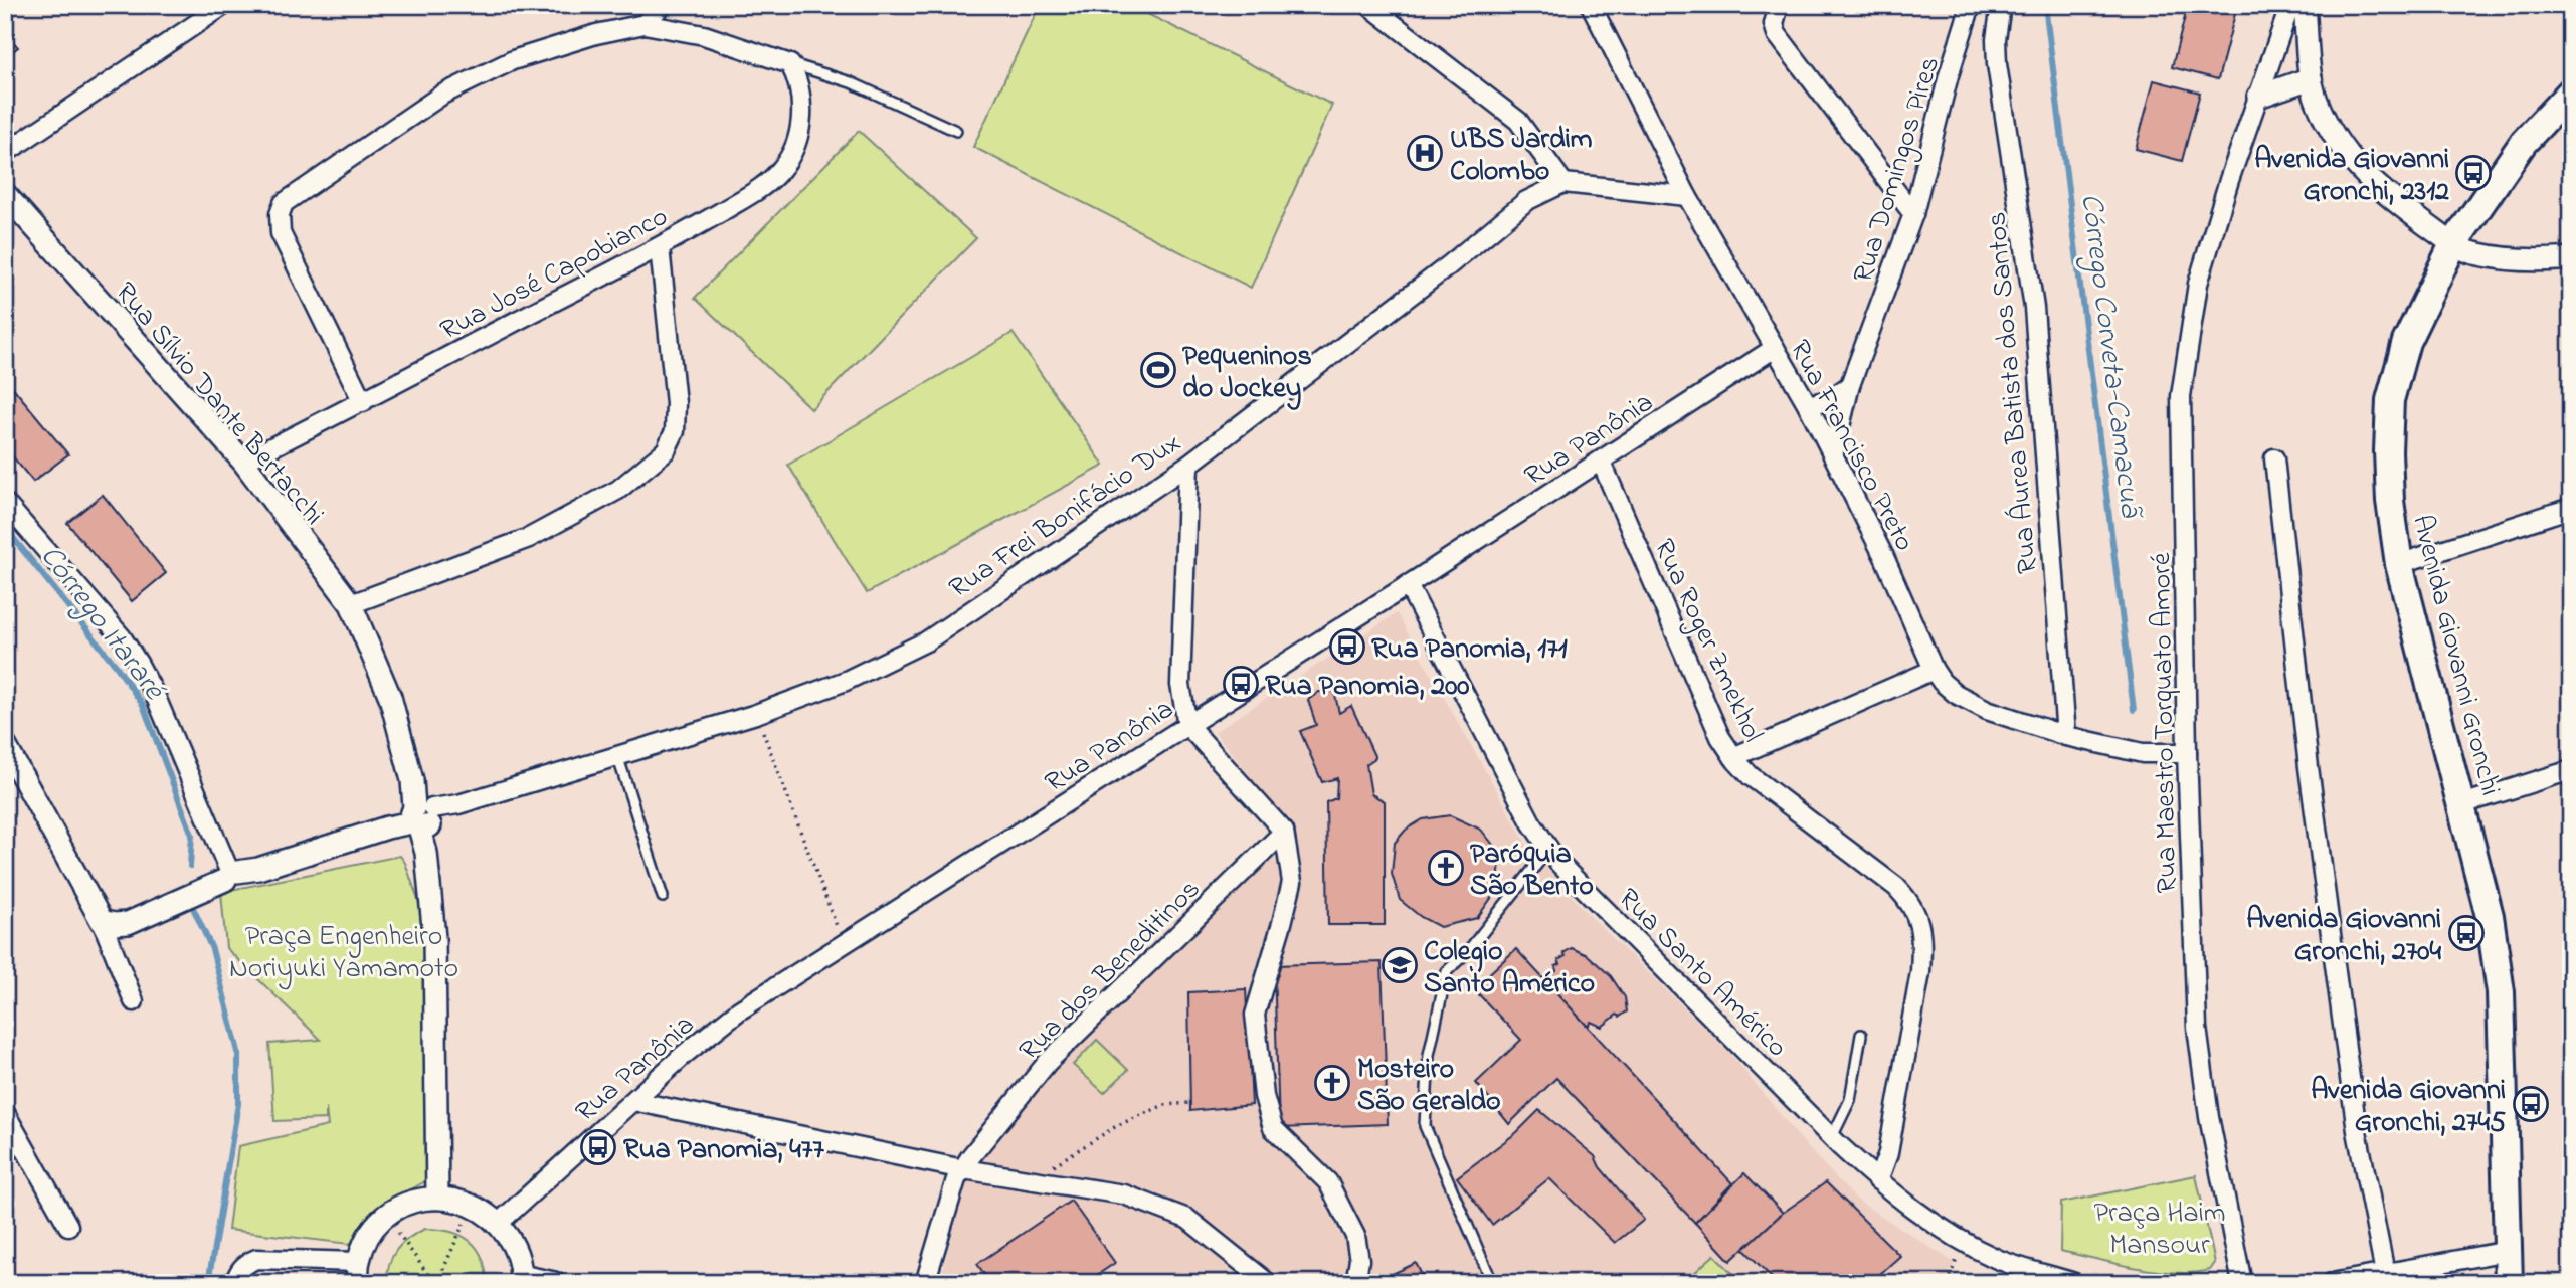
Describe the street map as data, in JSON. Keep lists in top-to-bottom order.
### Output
{
  "streets": {
    "main road": ["Avenida Giovanni Gronchi"],
    "street": [
      "Rua Domingos Pires",
      "Rua José Capobianco",
      "Rua Áurea Batista dos Santos",
      "Rua Sílvio Dante Bertacchi",
      "Rua Panônia",
      "Rua Francisco Preto",
      "Rua Frei Bonifácio Dux",
      "Rua Roger Zmekhol",
      "Rua Maestro Torquato Amoré",
      "Rua dos Beneditinos",
      "Rua Santo Américo"
    ]
  },
  "crossings": [
    ["Rua Domingos Pires", "Rua Francisco Preto"],
    ["Rua José Capobianco", "Rua Sílvio Dante Bertacchi"],
    ["Rua Áurea Batista dos Santos", "Rua Francisco Preto"],
    ["Rua Sílvio Dante Bertacchi", "Rua Frei Bonifácio Dux"],
    ["Rua Panônia", "Rua Francisco Preto"],
    ["Rua Panônia", "Rua Roger Zmekhol"],
    ["Rua Panônia", "Rua Santo Américo"],
    ["Rua Francisco Preto", "Rua Maestro Torquato Amoré"],
    ["Rua Roger Zmekhol", "Rua Santo Américo"]
  ],
  "water": ["Córrego Corveta-Camacuã", "Córrego Itararé"],
  "parks": ["Praça Engenheiro Noriyuki Yamamoto", "Praça Haim Mansour"],
  "places": {
    "hospital": ["UBS Jardim Colombo"],
    "bus stop": [
      "Avenida Giovanni Gronchi, 2312",
      "Rua Panomia, 171",
      "Rua Panomia, 200",
      "Avenida Giovanni Gronchi, 2704",
      "Avenida Giovanni Gronchi, 2745",
      "Rua Panomia, 477"
    ],
    "sports": ["Pequeninos do Jockey"],
    "church": ["Paróquia São Bento", "Mosteiro São Geraldo"],
    "school or university": ["Colegio Santo Américo"]
  }
}
